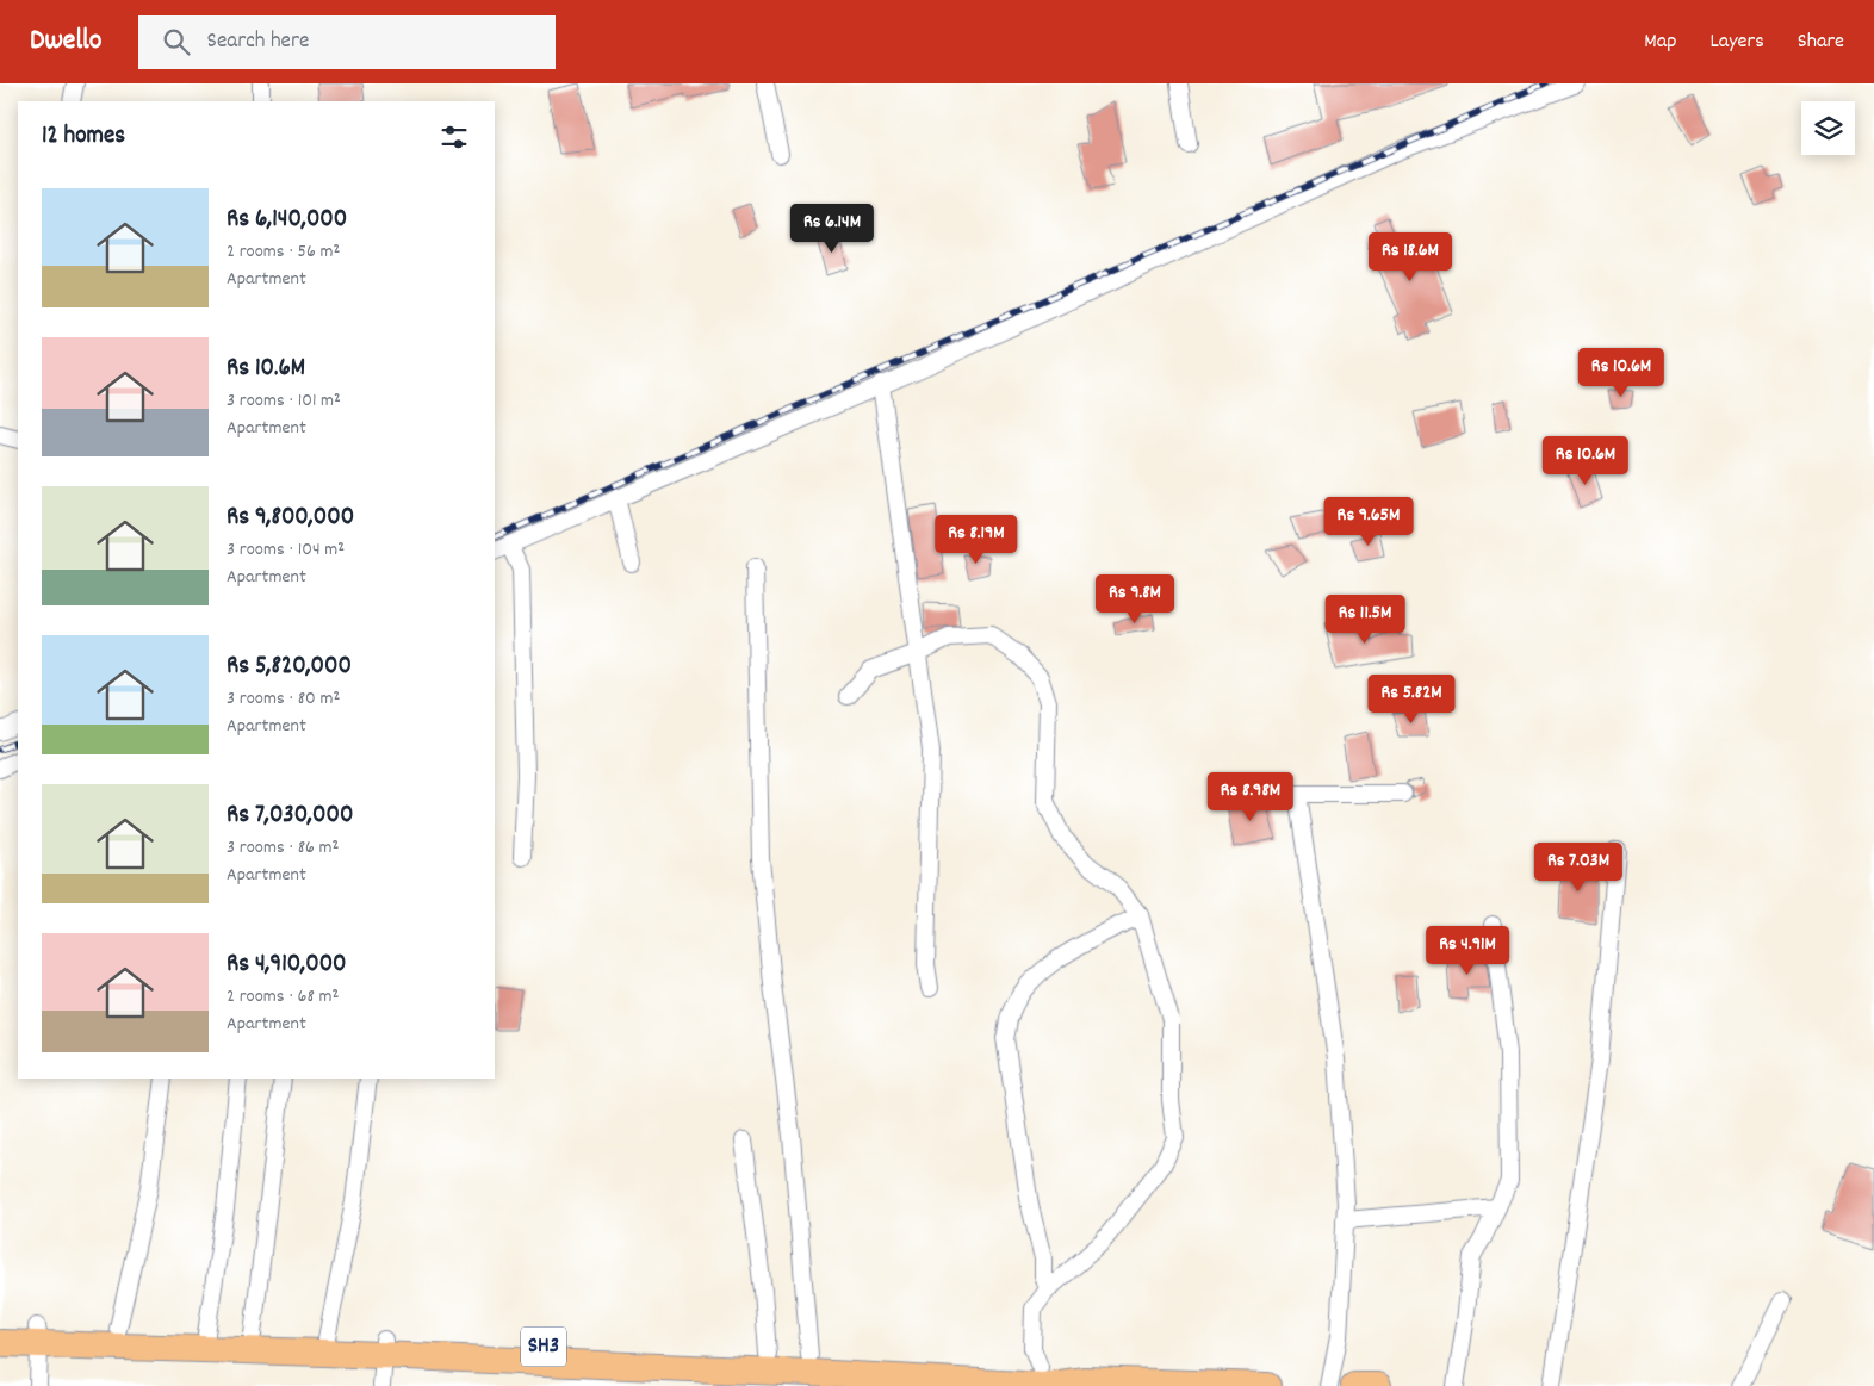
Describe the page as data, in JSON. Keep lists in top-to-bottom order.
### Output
{
  "streets": {
    "main road": ["SH3"]
  },
  "page": {
    "header": "Dwello",
    "search": "Search here",
    "nav": ["Map", "Layers", "Share"],
    "heading": "12 homes",
    "list": [
      {
        "name": "Rs 6,140,000",
        "note": "2 rooms · 56 m² · Apartment"
      },
      {
        "name": "Rs 10.6M",
        "note": "3 rooms · 101 m² · Apartment"
      },
      {
        "name": "Rs 9,800,000",
        "note": "3 rooms · 104 m² · Apartment"
      },
      {
        "name": "Rs 5,820,000",
        "note": "3 rooms · 80 m² · Apartment"
      },
      {
        "name": "Rs 7,030,000",
        "note": "3 rooms · 86 m² · Apartment"
      },
      {
        "name": "Rs 4,910,000",
        "note": "2 rooms · 68 m² · Apartment"
      }
    ],
    "price": [
      "Rs 6.14M",
      "Rs 18.6M",
      "Rs 10.6M",
      "Rs 10.6M",
      "Rs 9.65M",
      "Rs 8.19M",
      "Rs 9.8M",
      "Rs 11.5M",
      "Rs 5.82M",
      "Rs 8.98M",
      "Rs 7.03M",
      "Rs 4.91M"
    ]
  }
}
